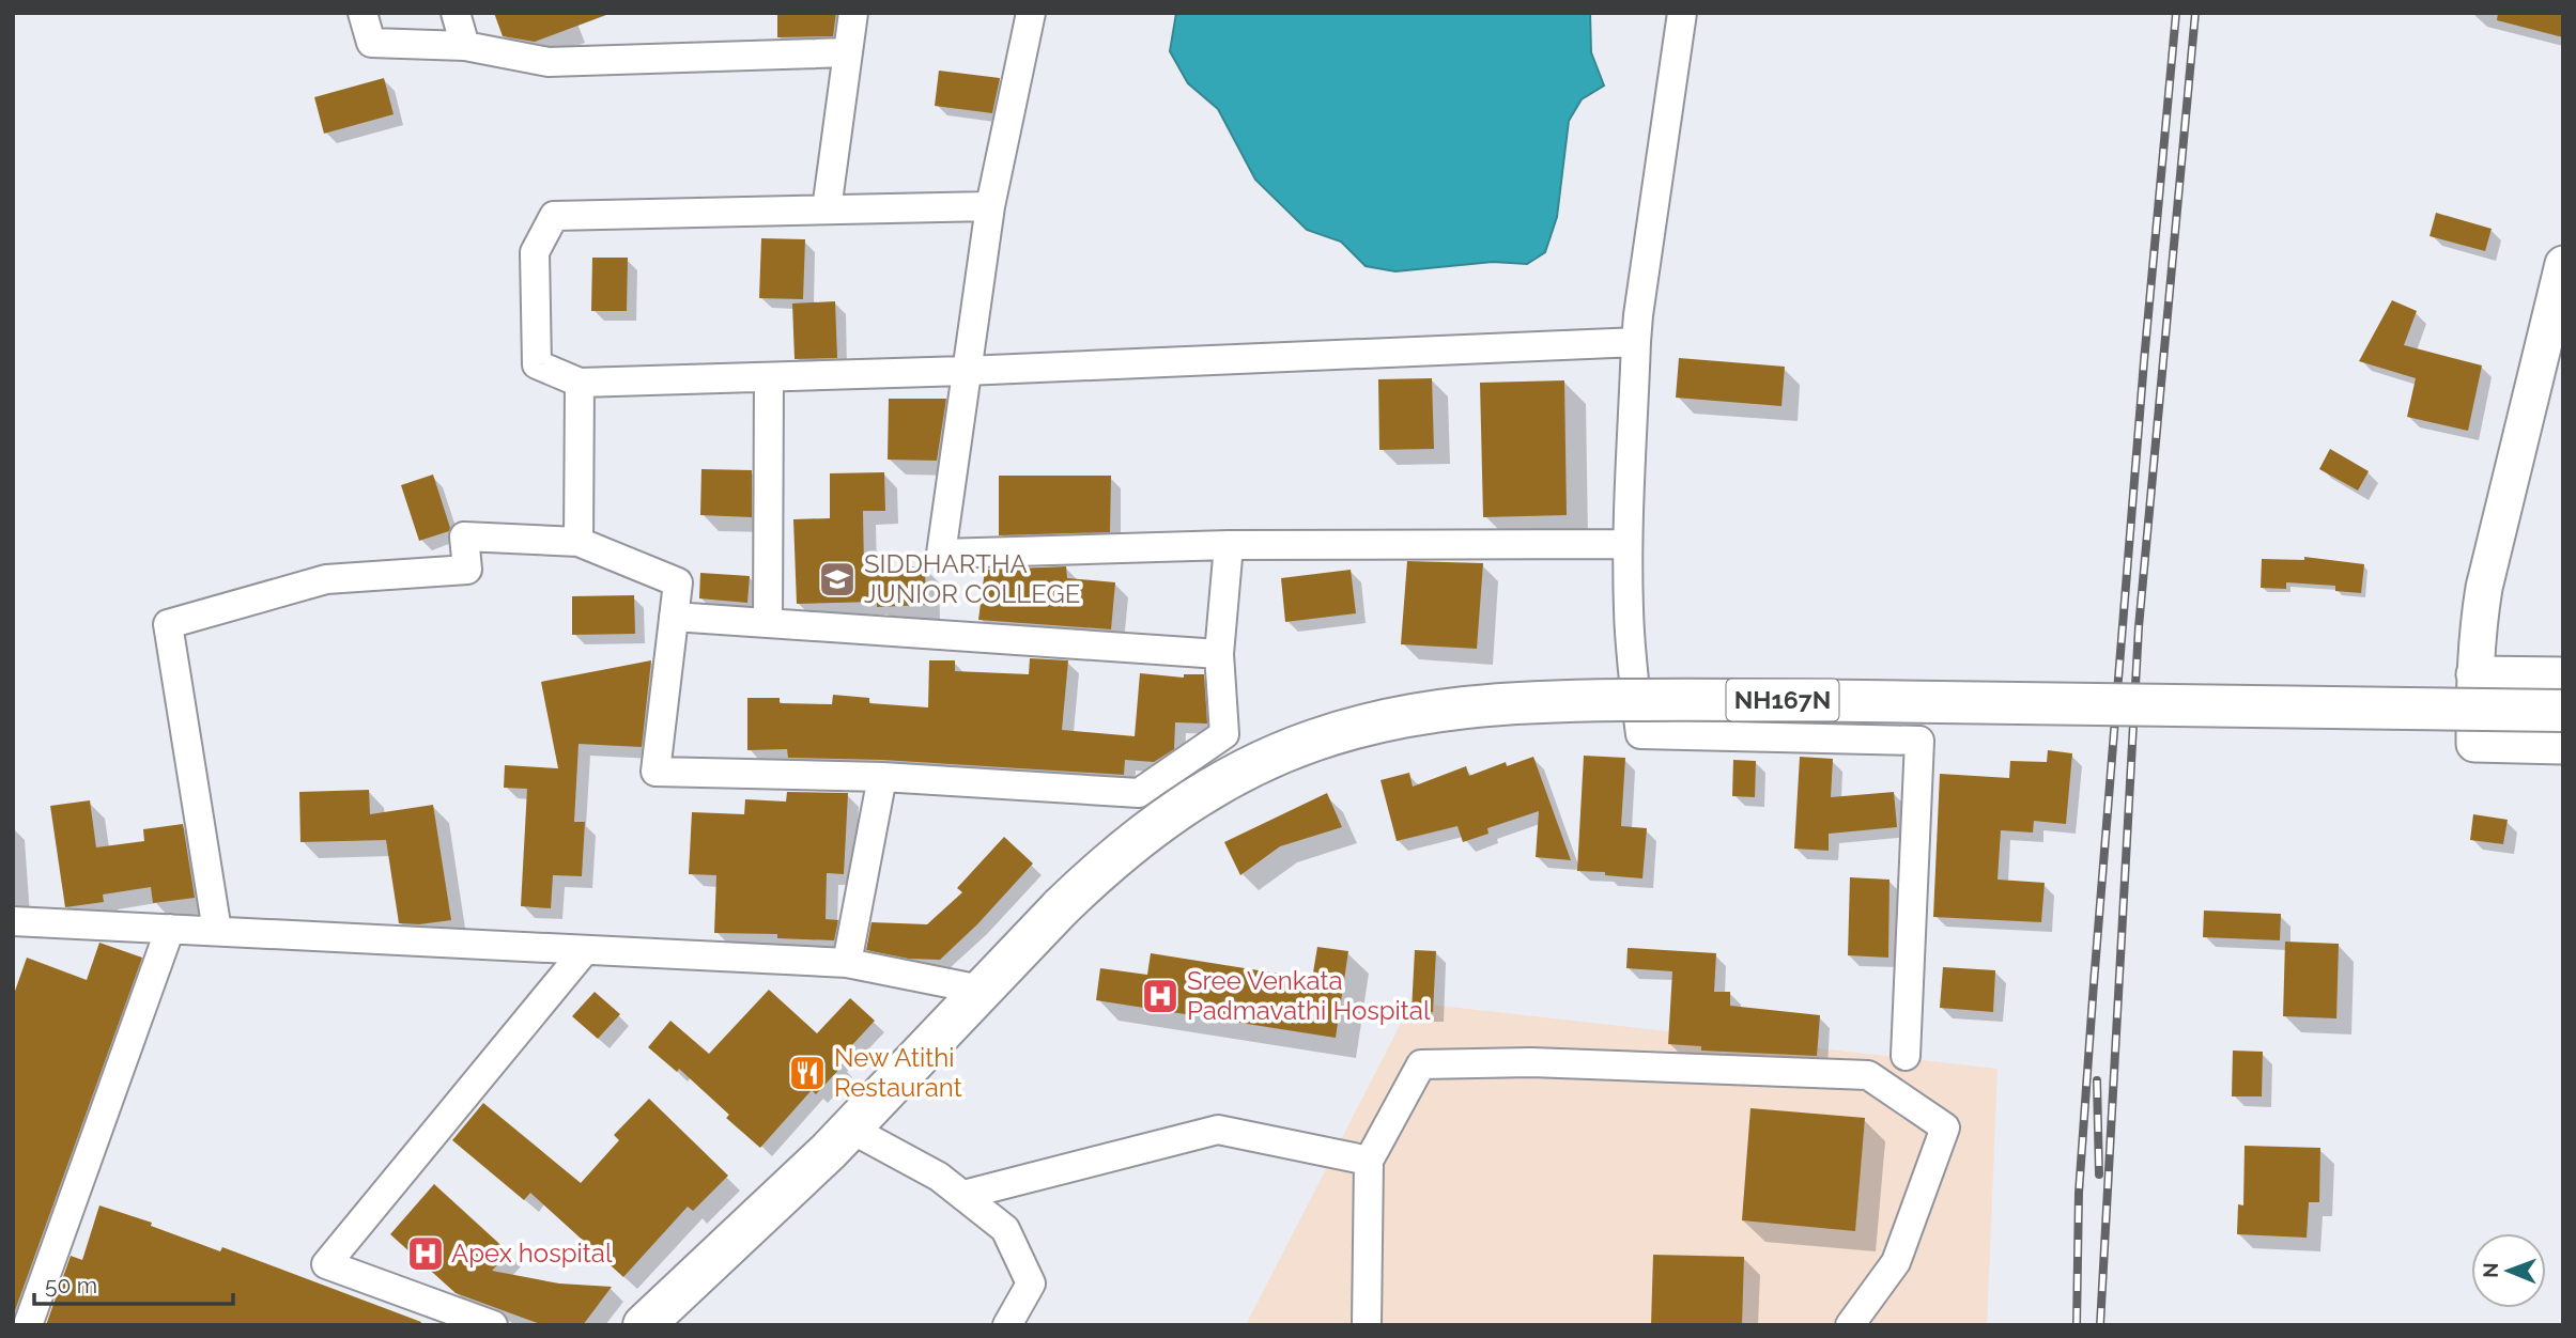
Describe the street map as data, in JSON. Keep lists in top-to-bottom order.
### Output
{
  "streets": {
    "highway": ["NH167N"]
  },
  "places": {
    "school or university": ["SIDDHARTHA JUNIOR COLLEGE"],
    "hospital": ["Sree Venkata Padmavathi Hospital", "Apex hospital"],
    "restaurant": ["New Atithi Restaurant"]
  },
  "scale_bar": "50 m",
  "north": "left"
}
